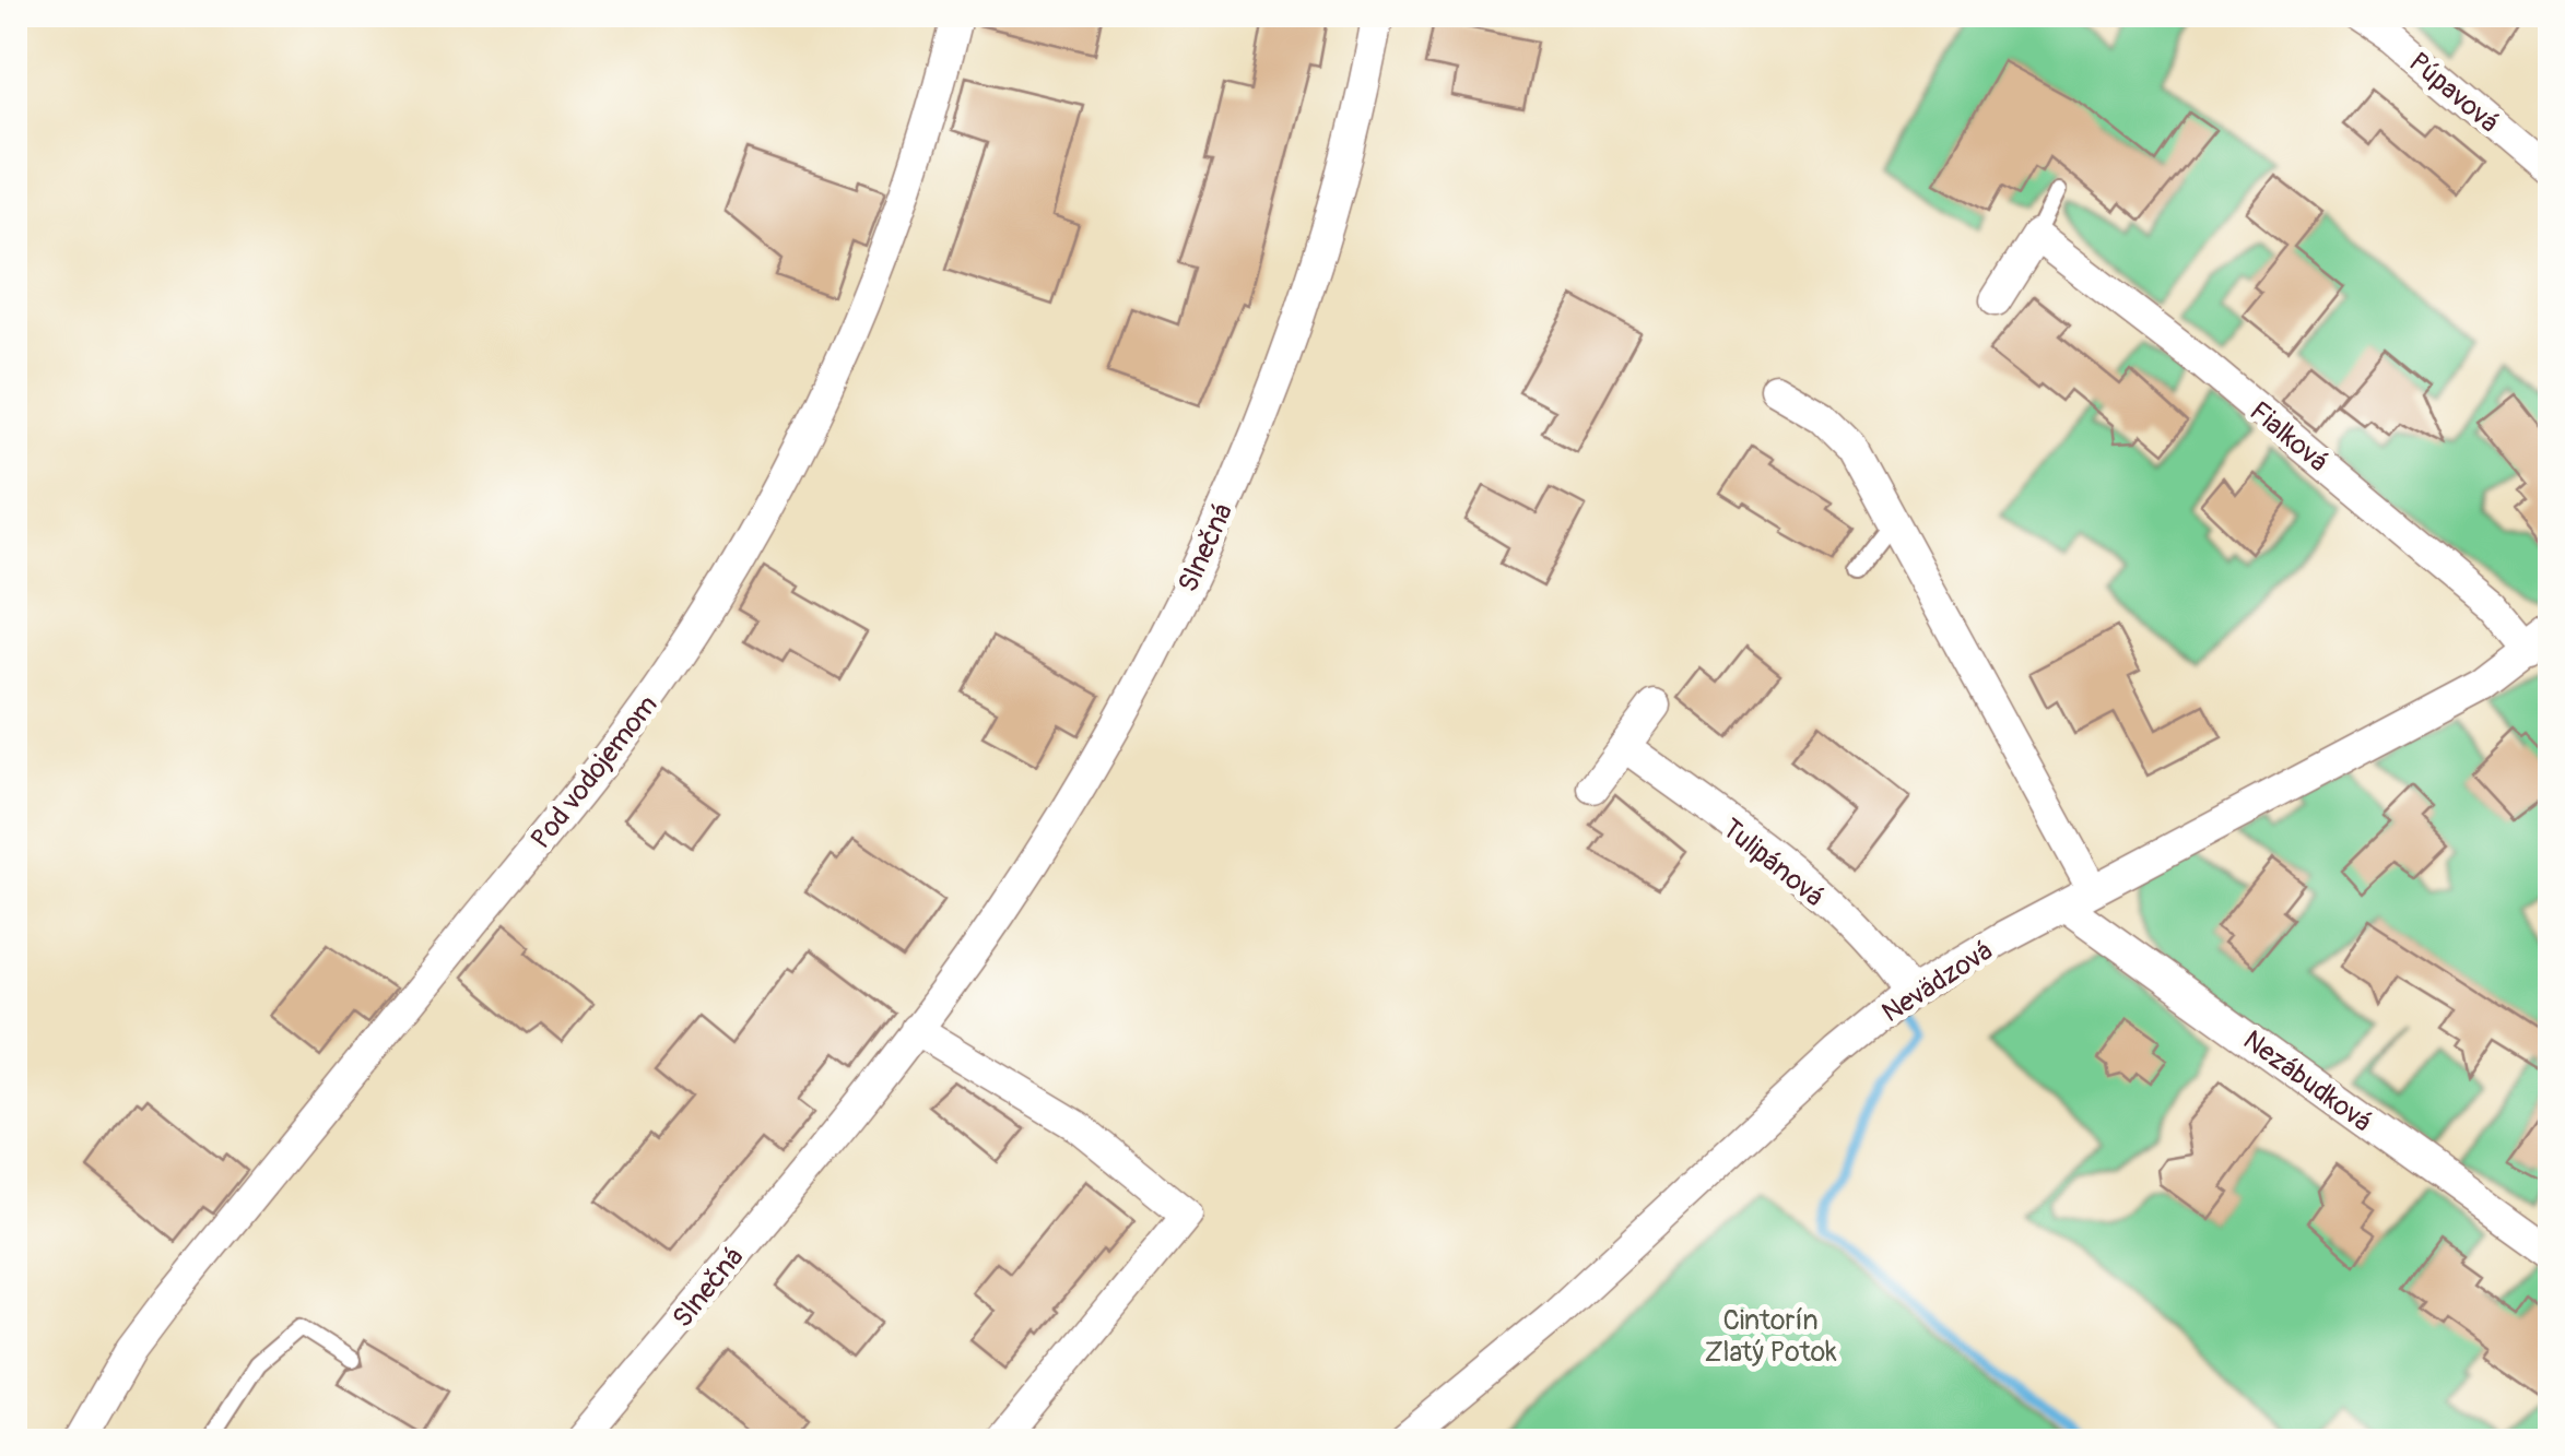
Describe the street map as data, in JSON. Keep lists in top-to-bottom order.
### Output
{
  "streets": {
    "street": [
      "Púpavová",
      "Fialková",
      "Slnečná",
      "Pod vodojemom",
      "Tulipánová",
      "Nevädzová",
      "Nezábudková"
    ]
  },
  "crossings": [
    ["Fialková", "Nevädzová"],
    ["Tulipánová", "Nevädzová"],
    ["Nevädzová", "Nezábudková"]
  ],
  "parks": ["Cintorín Zlatý Potok"]
}
